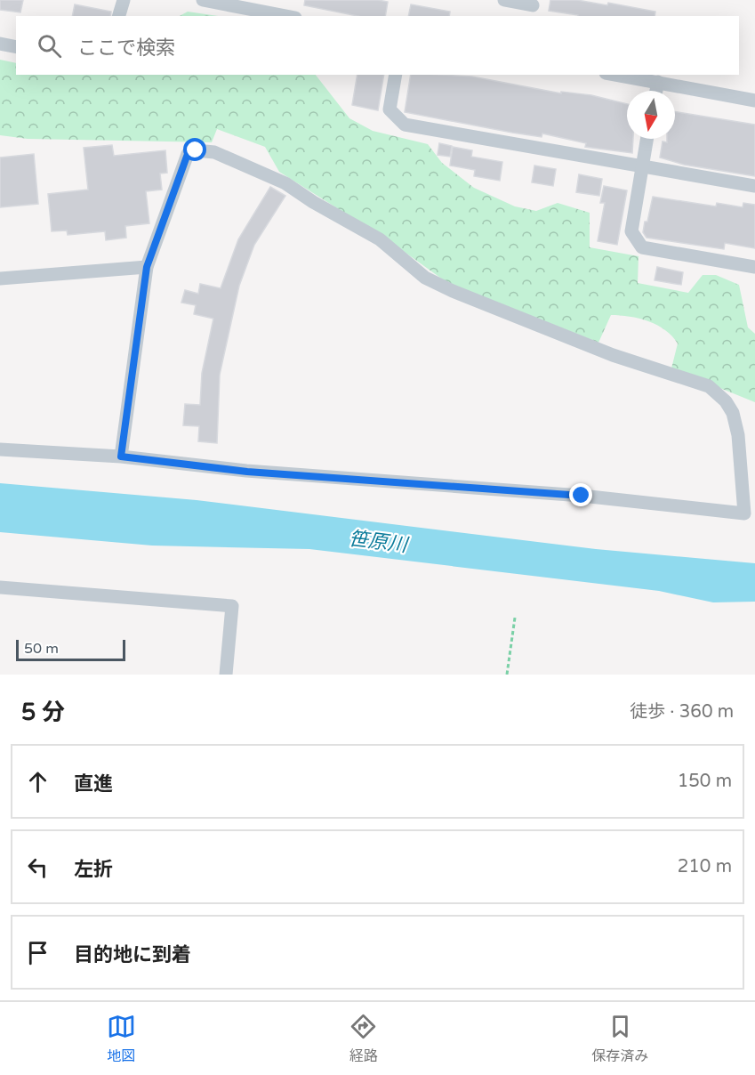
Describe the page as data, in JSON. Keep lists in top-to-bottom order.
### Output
{
  "water": ["笹原川"],
  "scale_bar": "50 m",
  "north": "bottom",
  "page": {
    "search": "ここで検索",
    "scale": "50 m",
    "heading": ["5 分", "徒歩 · 360 m"],
    "list": [
      ["直進", "150 m"],
      ["左折", "210 m"],
      "目的地に到着"
    ],
    "nav": ["地図", "経路", "保存済み"]
  }
}
